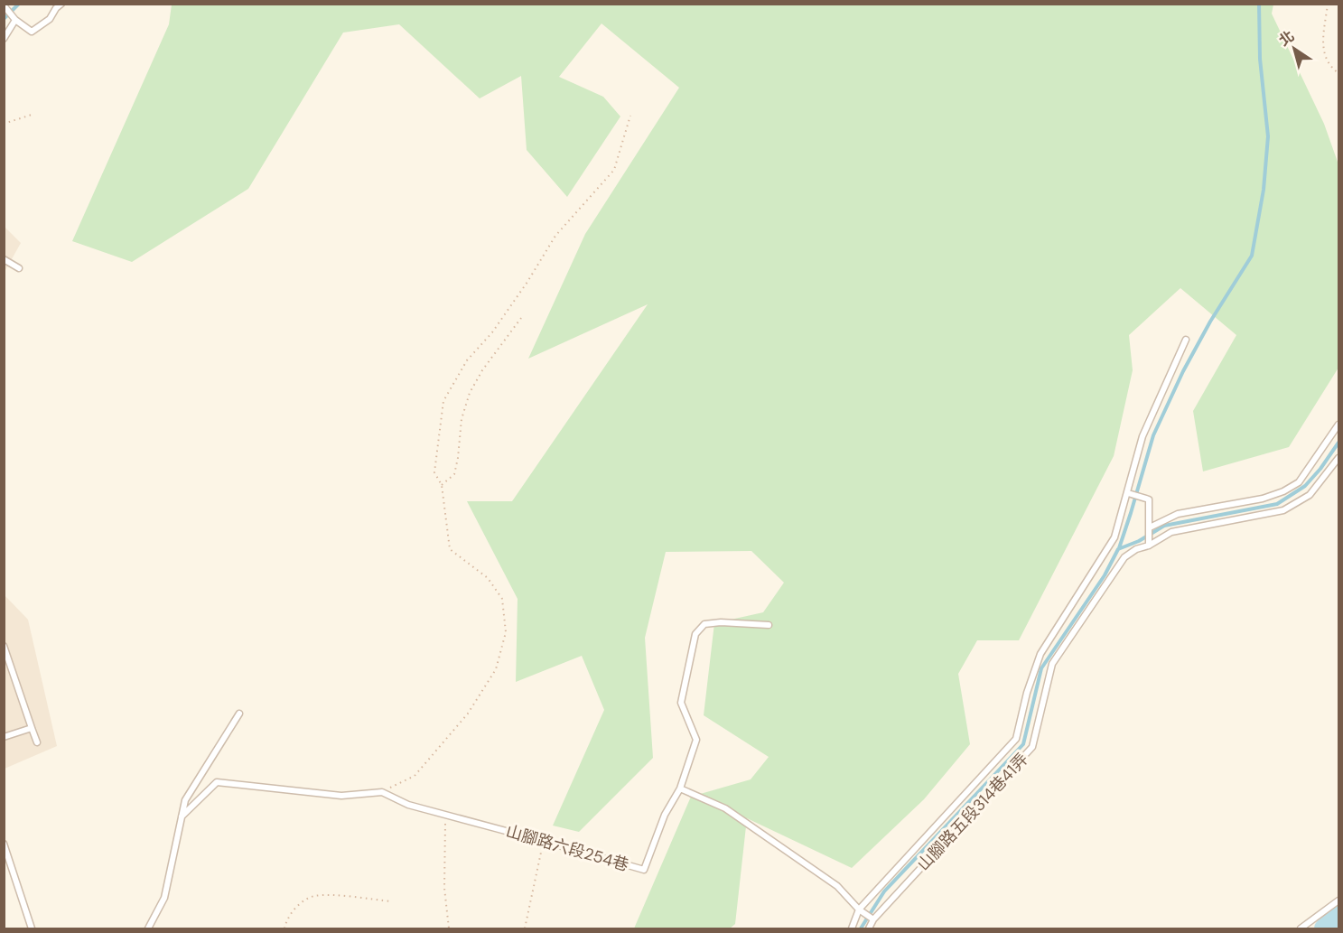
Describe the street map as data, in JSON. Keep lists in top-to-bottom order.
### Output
{
  "streets": {
    "lane": ["山腳路五段314巷41弄", "山腳路六段254巷"]
  },
  "north": "top left"
}
